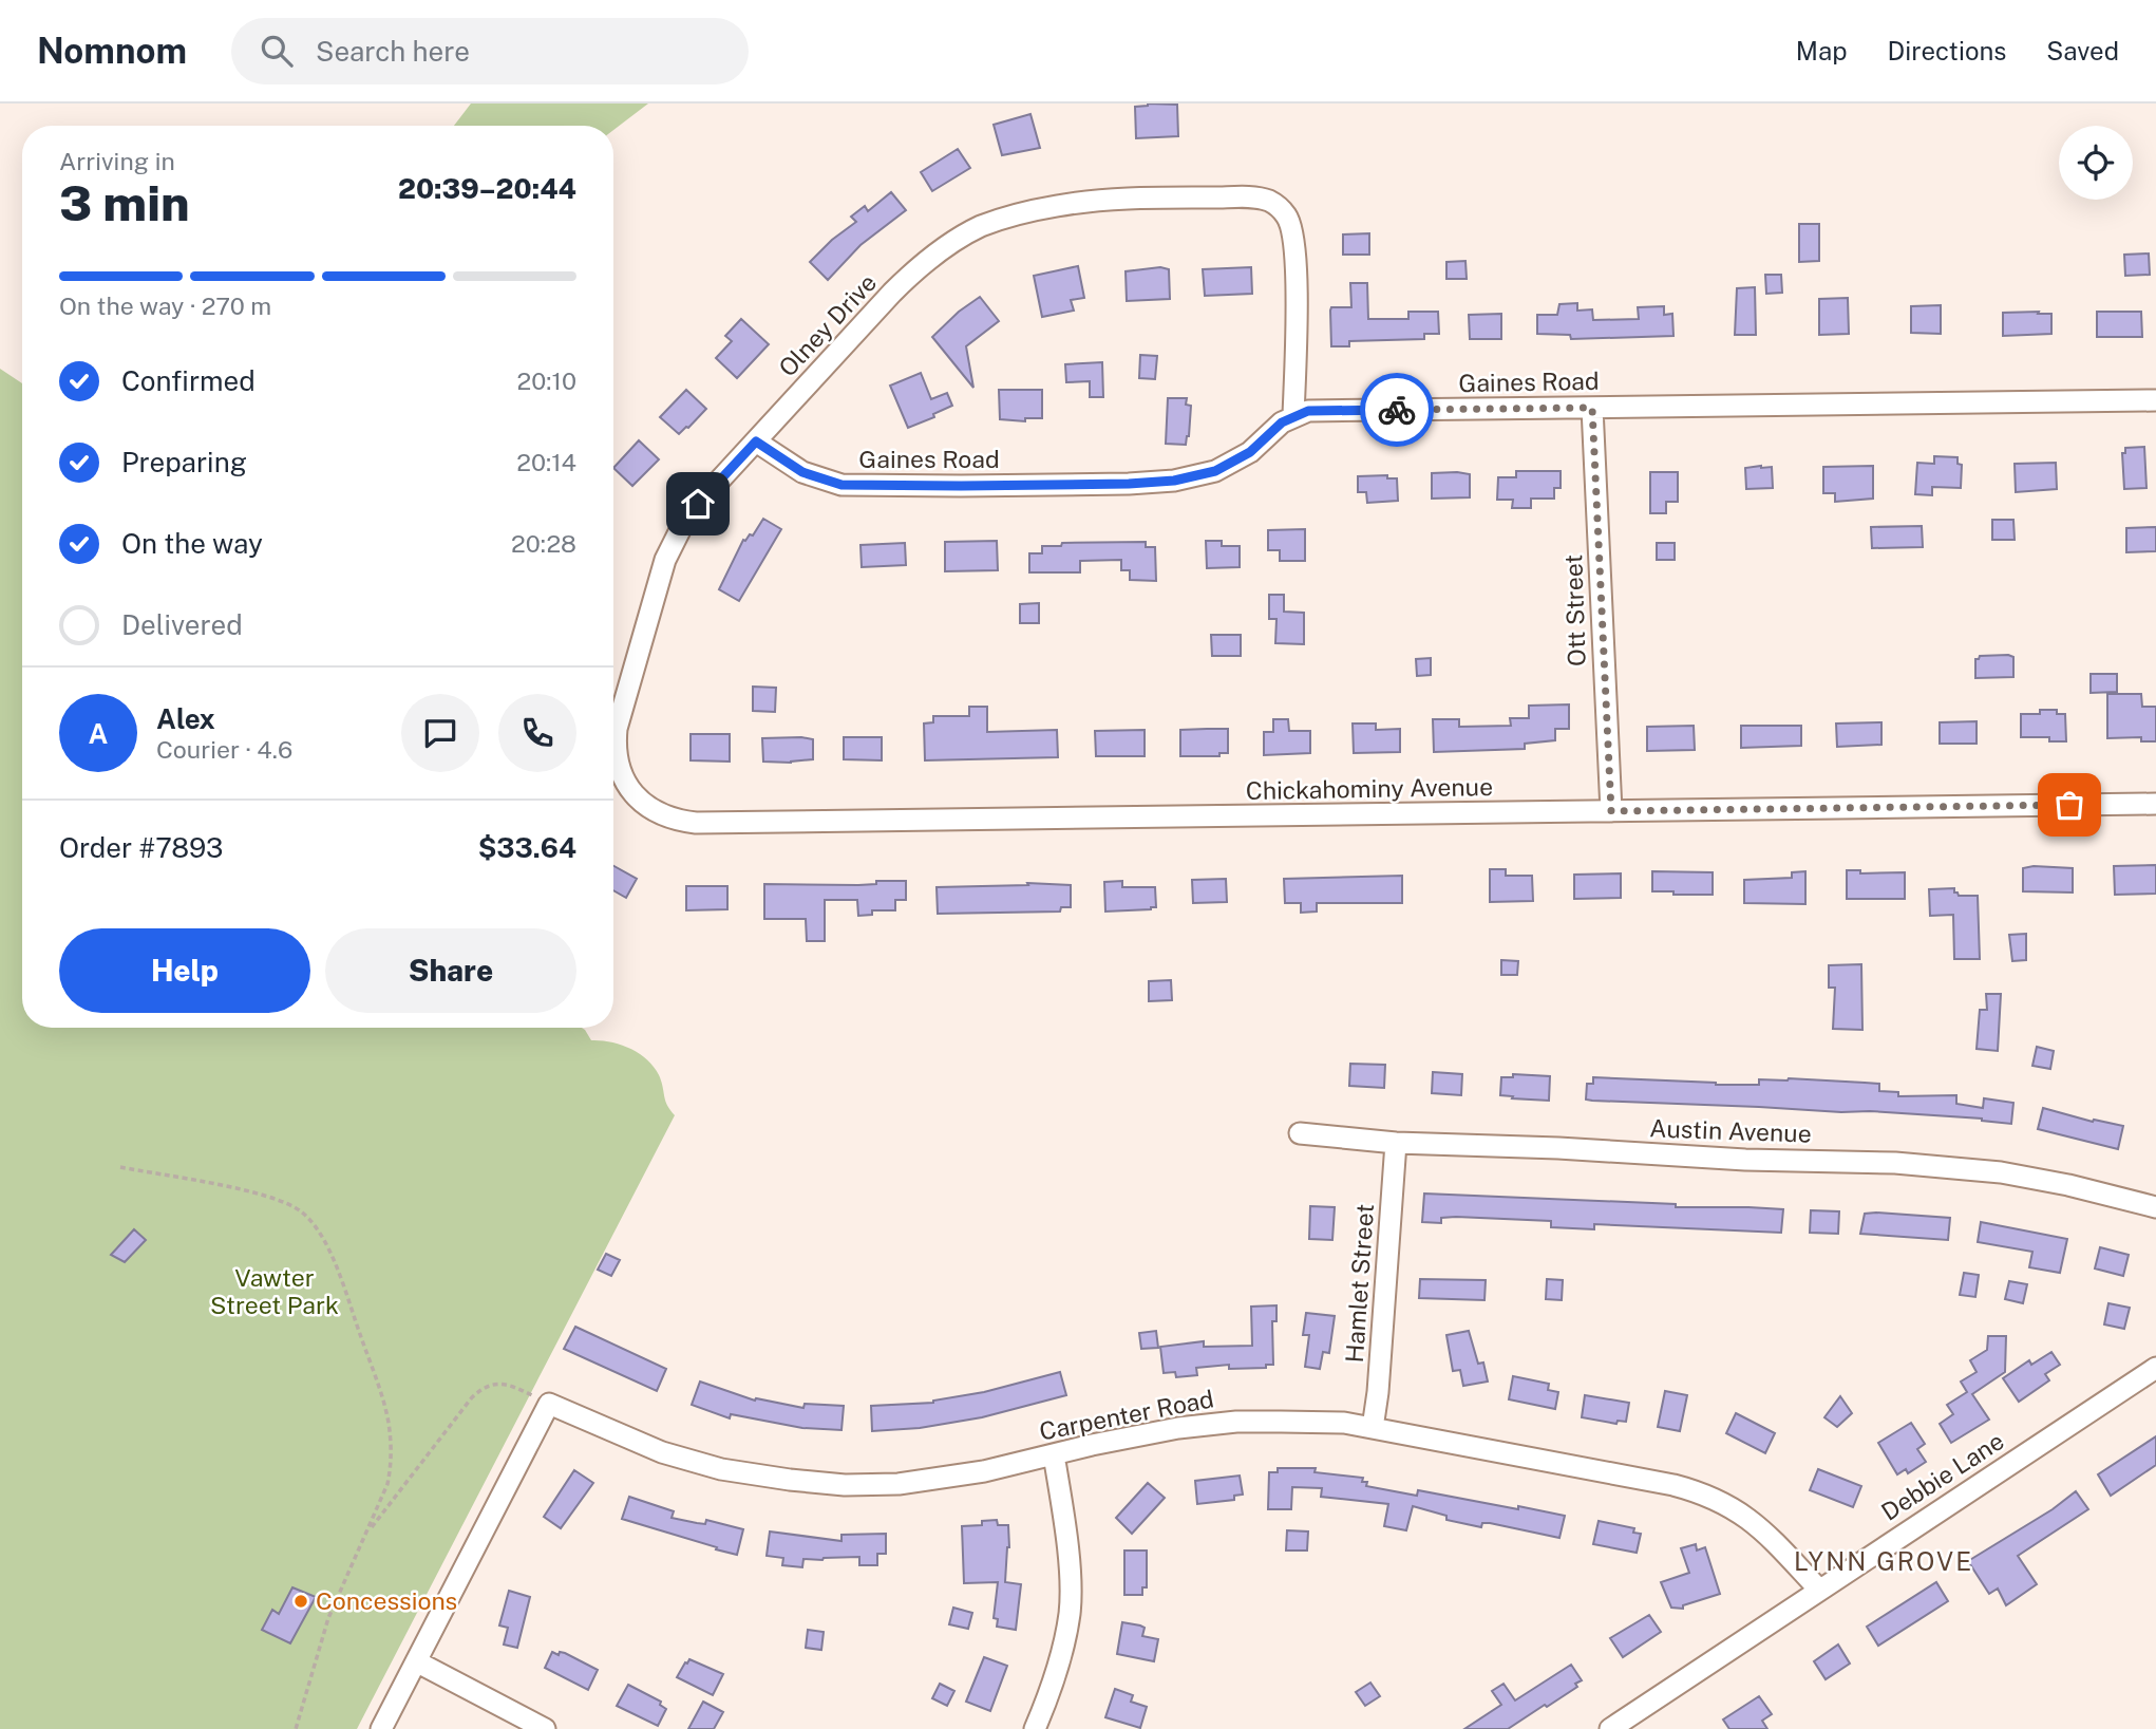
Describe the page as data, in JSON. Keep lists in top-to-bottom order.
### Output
{
  "streets": {
    "street": [
      "Olney Drive",
      "Gaines Road",
      "Ott Street",
      "Chickahominy Avenue",
      "Austin Avenue",
      "Hamlet Street",
      "Carpenter Road",
      "Debbie Lane"
    ]
  },
  "crossings": [
    ["Olney Drive", "Gaines Road"],
    ["Olney Drive", "Chickahominy Avenue"],
    ["Gaines Road", "Ott Street"],
    ["Ott Street", "Chickahominy Avenue"],
    ["Austin Avenue", "Hamlet Street"],
    ["Hamlet Street", "Carpenter Road"],
    ["Carpenter Road", "Debbie Lane"]
  ],
  "districts": ["LYNN GROVE"],
  "parks": ["Vawter Street Park"],
  "places": ["Concessions"],
  "page": {
    "header": "Nomnom",
    "search": "Search here",
    "nav": ["Map", "Directions", "Saved"],
    "heading": ["3 min", "Arriving in", "20:39–20:44"],
    "panel": [
      "Alex",
      "Courier · 4.6",
      "Order #7893",
      "$33.64"
    ],
    "bar": "On the way · 270 m",
    "list": [
      ["Confirmed", "20:10"],
      ["Preparing", "20:14"],
      ["On the way", "20:28"],
      "Delivered"
    ],
    "round": "A",
    "buttons": ["Help", "Share"]
  }
}
